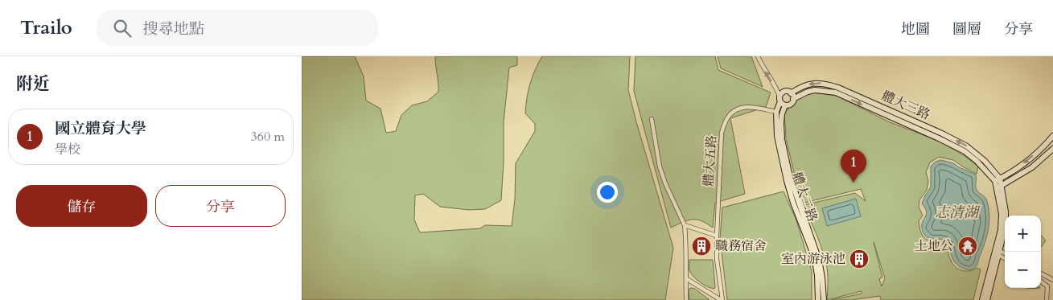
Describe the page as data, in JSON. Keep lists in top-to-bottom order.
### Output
{
  "streets": {
    "street": ["體大三路", "體大五路", "體大二路"]
  },
  "crossings": [
    ["體大五路", "體大二路"]
  ],
  "water": ["志清湖"],
  "places": {
    "building": ["職務宿舍", "室內游泳池"],
    "temple": ["土地公"]
  },
  "page": {
    "header": "Trailo",
    "search": "搜尋地點",
    "nav": ["地圖", "圖層", "分享"],
    "heading": "附近",
    "list": [
      {
        "mark": "1",
        "name": "國立體育大學",
        "note": "學校",
        "value": "360 m"
      }
    ],
    "pins": "1",
    "buttons": ["儲存", "分享"],
    "map_buttons": ["+", "−"]
  }
}
